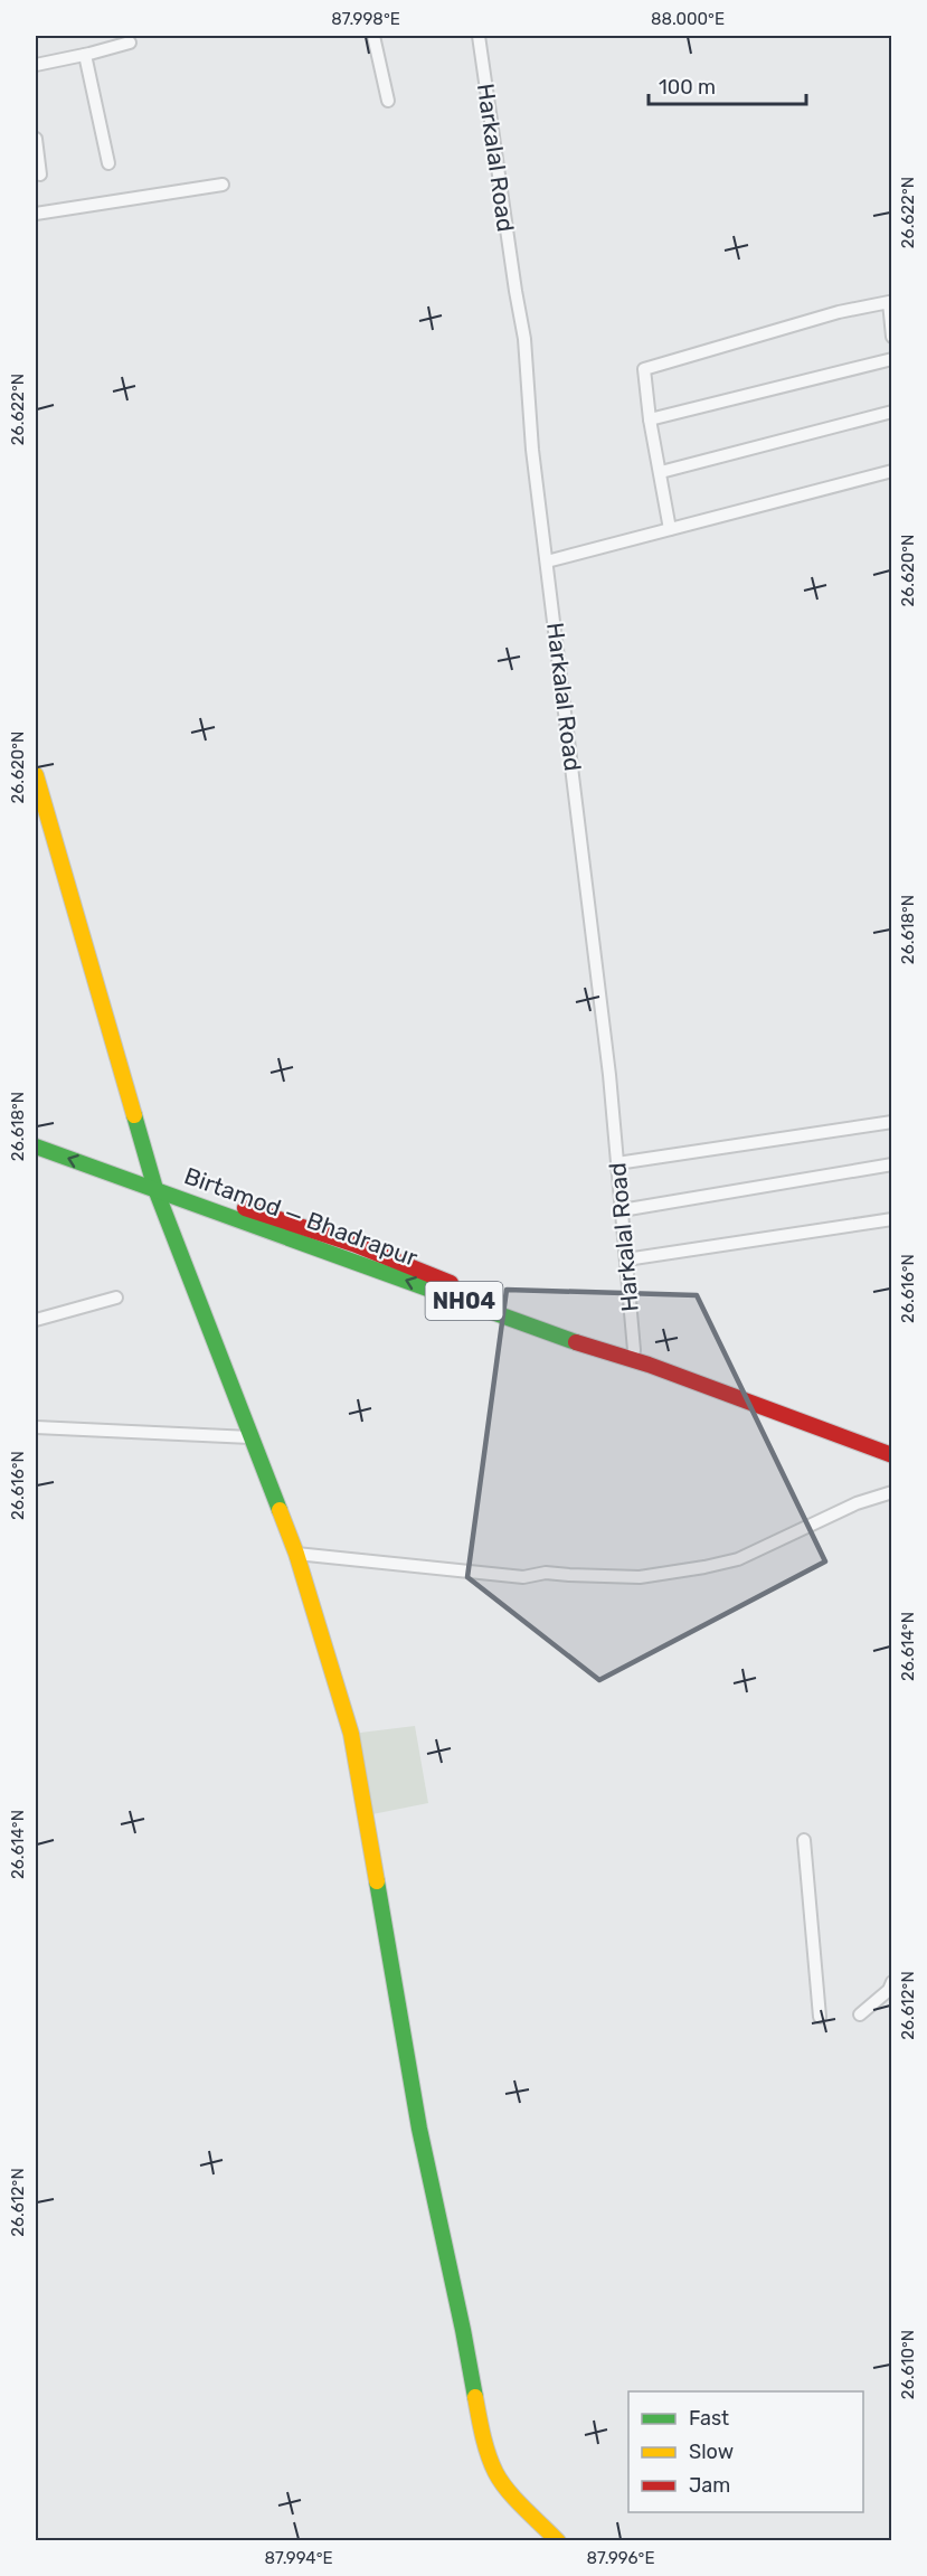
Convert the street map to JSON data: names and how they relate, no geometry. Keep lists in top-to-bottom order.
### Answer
{
  "streets": {
    "street": ["Harkalal Road", "Birtamod — Bhadrapur", "NH04"]
  },
  "crossings": [
    ["Harkalal Road", "Birtamod — Bhadrapur"]
  ],
  "legend": ["Fast", "Slow", "Jam"],
  "scale_bar": "100 m",
  "coordinates": [
    "87.998°E",
    "88.000°E",
    "26.622°N",
    "26.620°N",
    "26.618°N",
    "26.616°N",
    "26.614°N",
    "26.612°N",
    "26.610°N",
    "87.994°E",
    "87.996°E"
  ]
}
